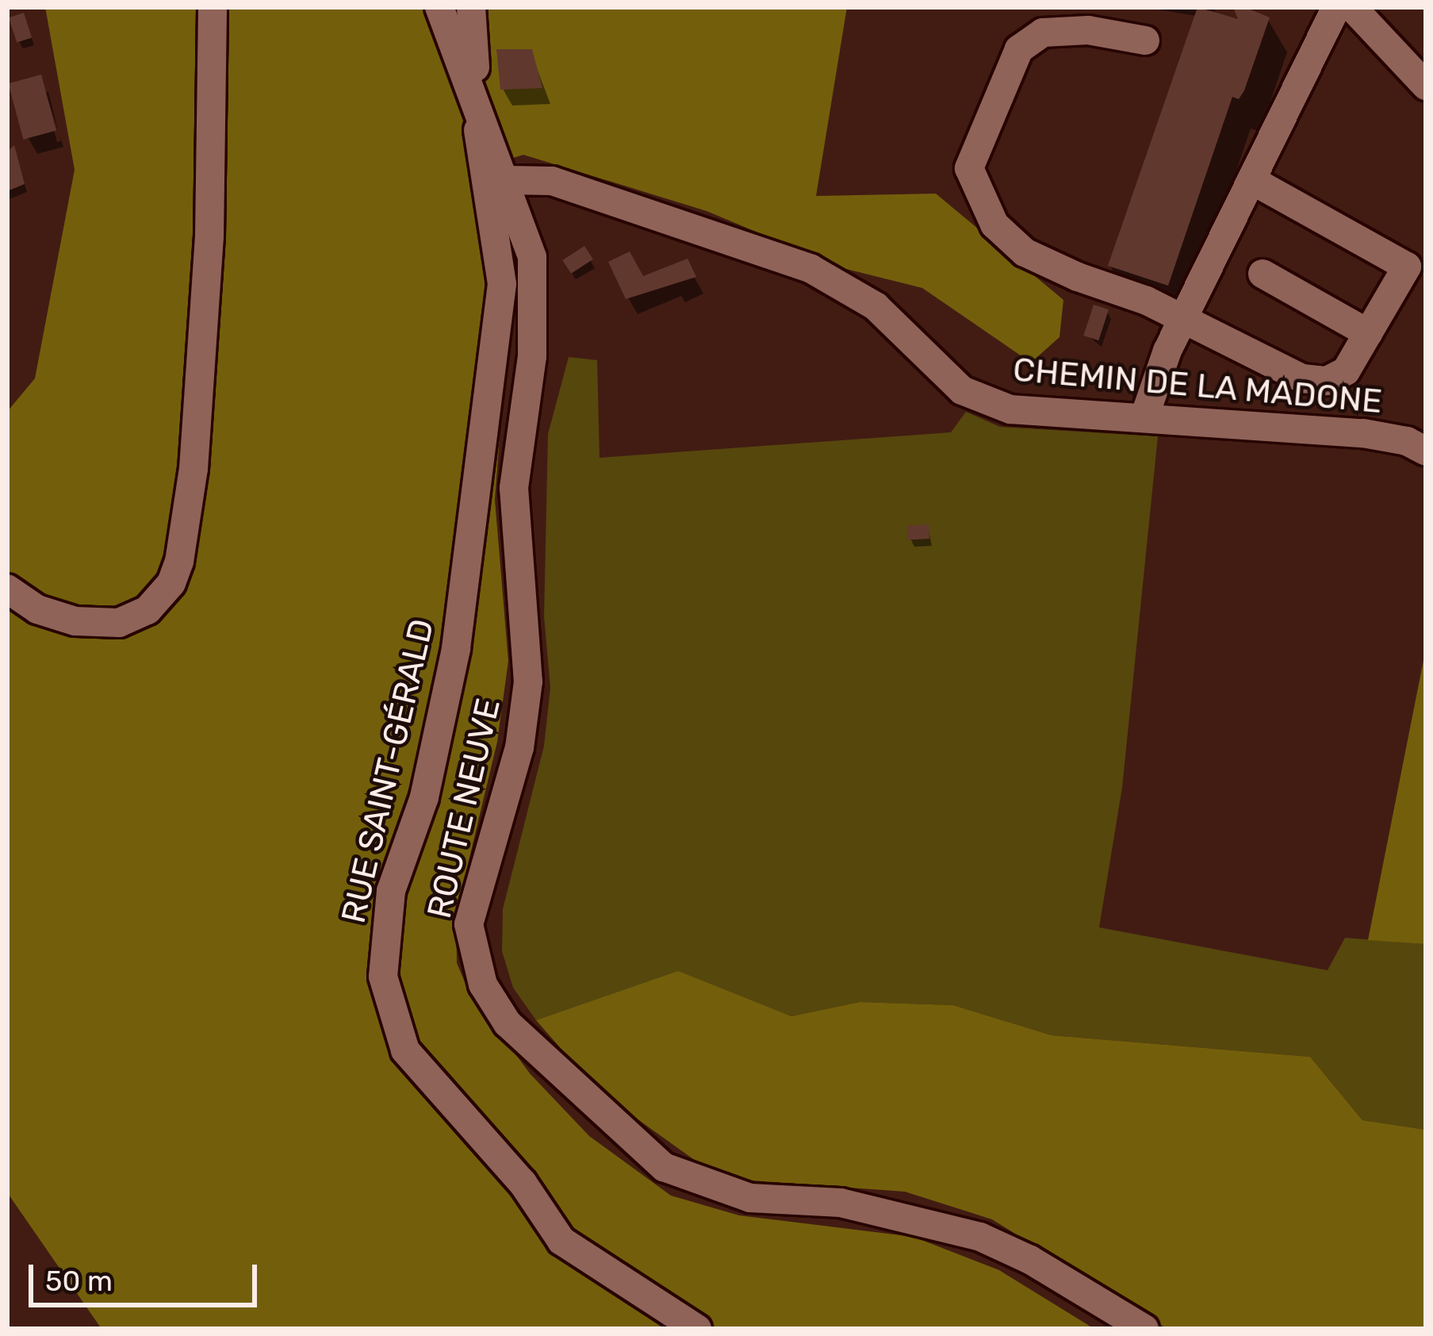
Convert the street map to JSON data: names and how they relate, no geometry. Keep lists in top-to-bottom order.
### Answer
{
  "streets": {
    "street": ["CHEMIN DE LA MADONE", "RUE SAINT-GÉRALD", "ROUTE NEUVE"]
  },
  "crossings": [
    ["CHEMIN DE LA MADONE", "ROUTE NEUVE"],
    ["RUE SAINT-GÉRALD", "ROUTE NEUVE"]
  ],
  "scale_bar": "50 m"
}
